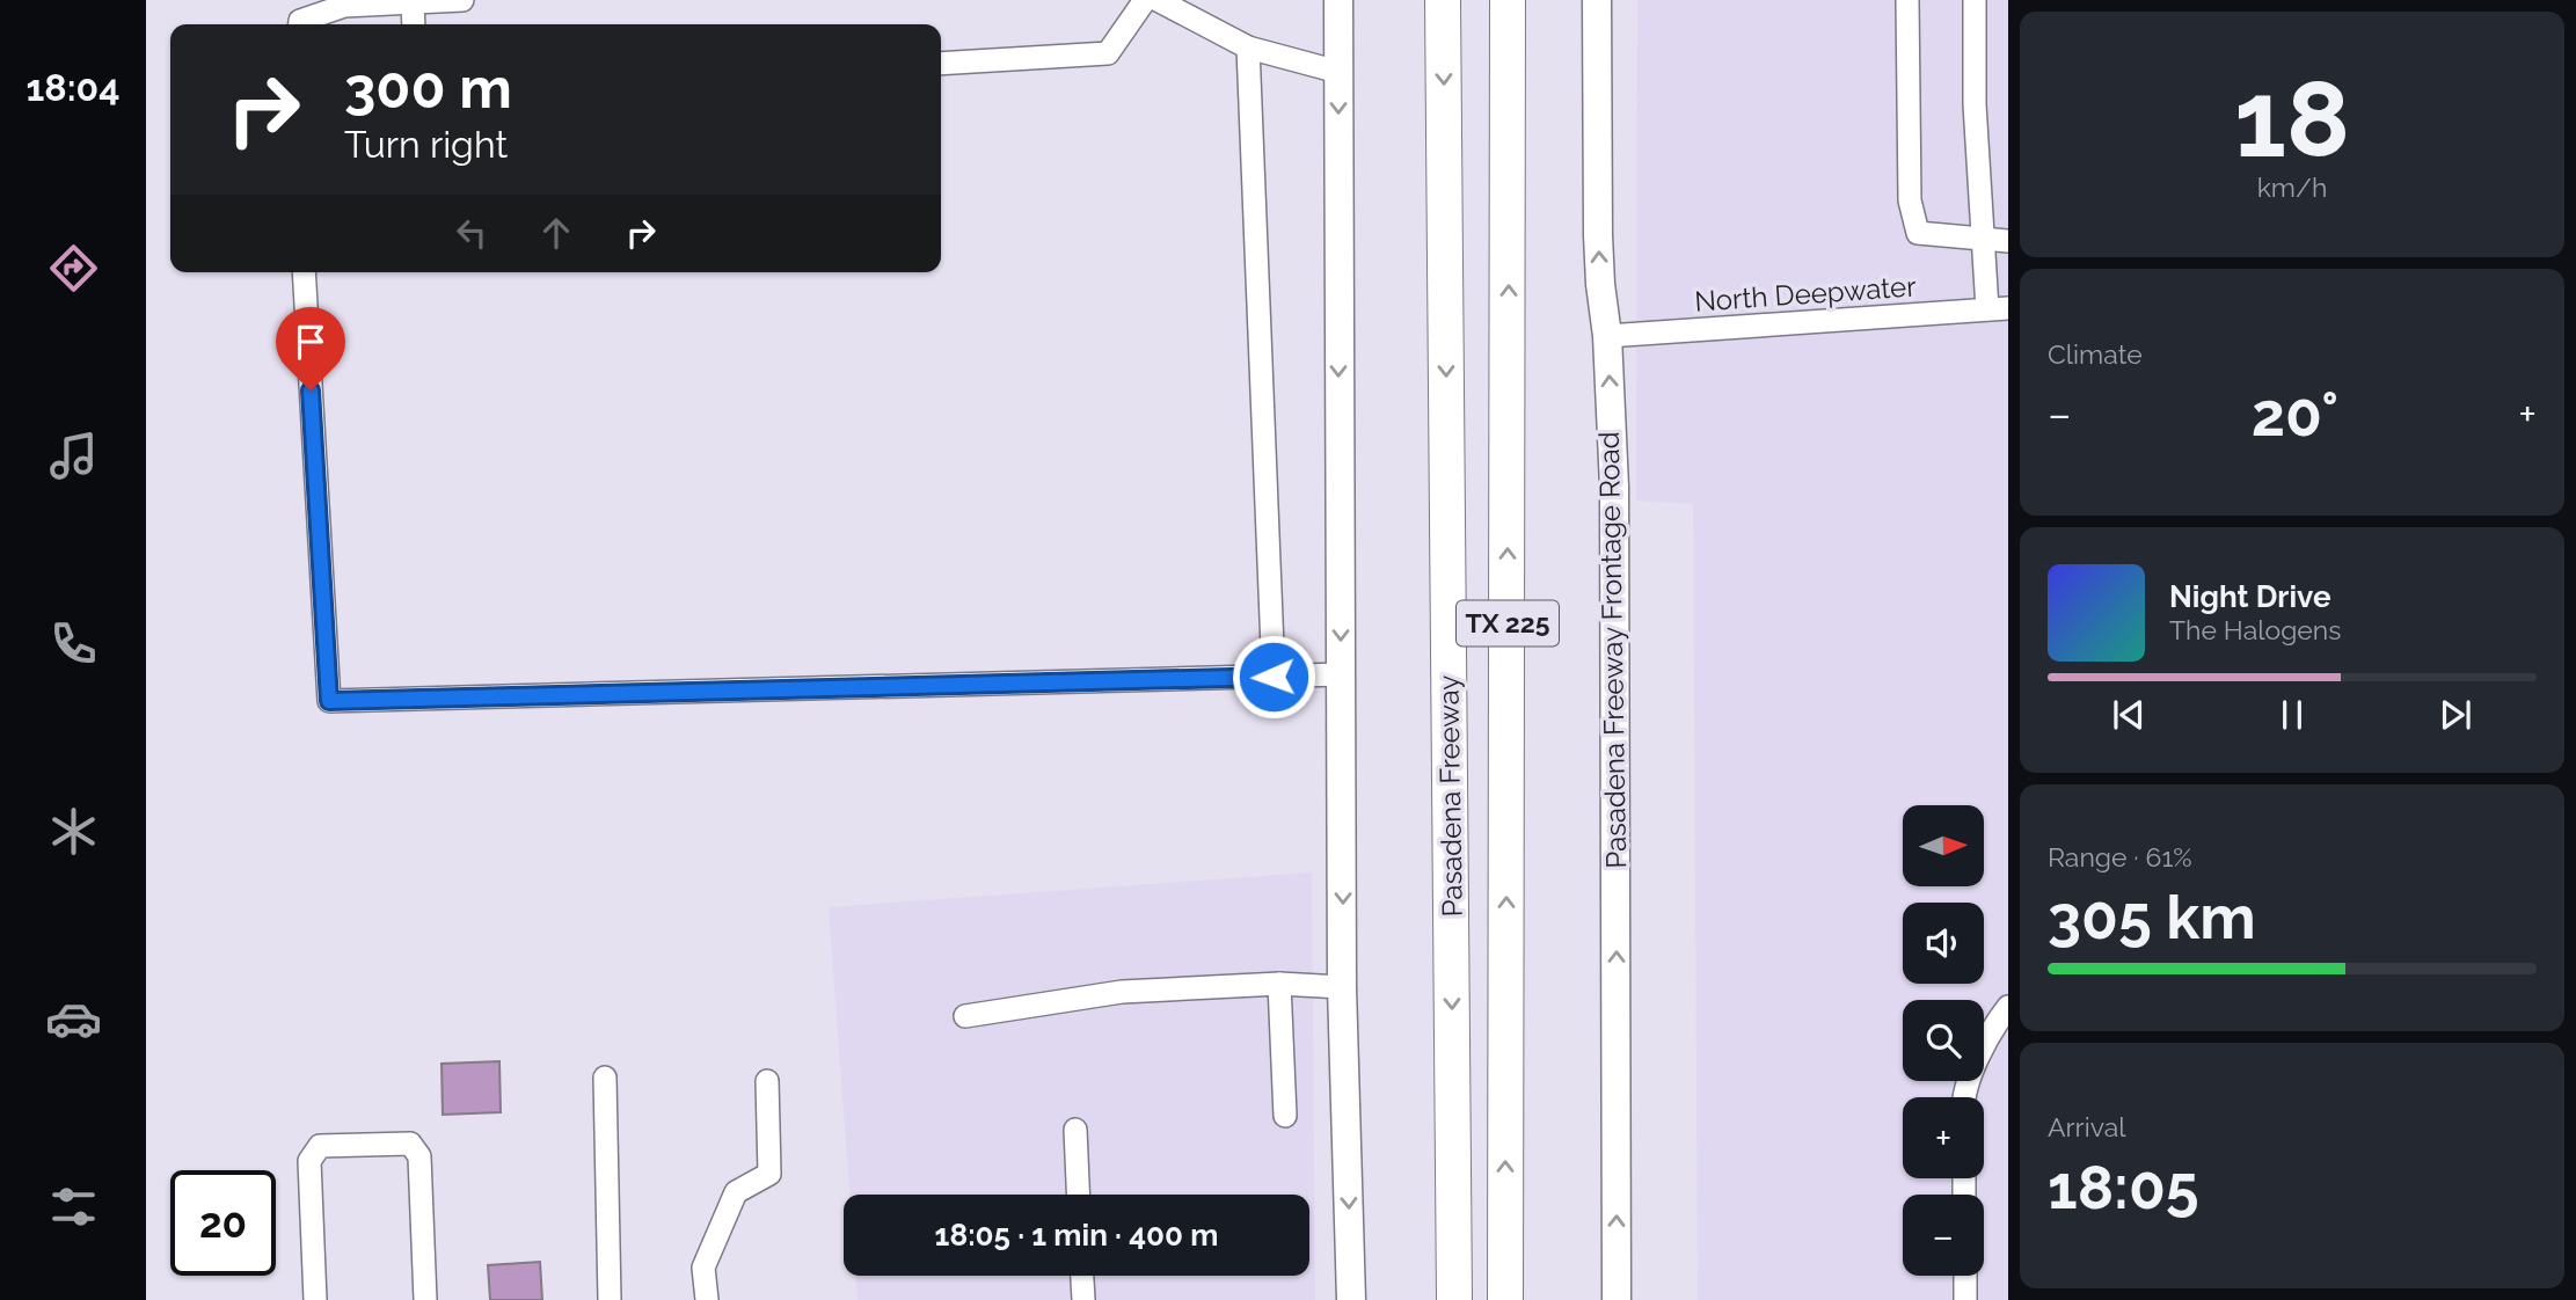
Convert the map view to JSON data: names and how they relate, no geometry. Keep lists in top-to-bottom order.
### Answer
{
  "streets": {
    "highway": ["TX 225", "Pasadena Freeway"],
    "main road": ["Pasadena Freeway Frontage Road"],
    "lane": ["North Deepwater"]
  },
  "crossings": [
    ["North Deepwater", "Pasadena Freeway Frontage Road"]
  ],
  "one_way": ["Pasadena Freeway Frontage Road"],
  "north": "right",
  "page": {
    "tabs": "18:04",
    "tile": [
      ["18", "km/h"],
      "Climate",
      ["Range · 61%", "305 km"],
      ["Arrival", "18:05"]
    ],
    "turn": ["300 m", "Turn right"],
    "heat": ["−", "20°", "+"],
    "song": ["Night Drive", "The Halogens"],
    "map_buttons": ["+", "−"],
    "limit": "20",
    "trip": "18:05 · 1 min · 400 m"
  }
}
